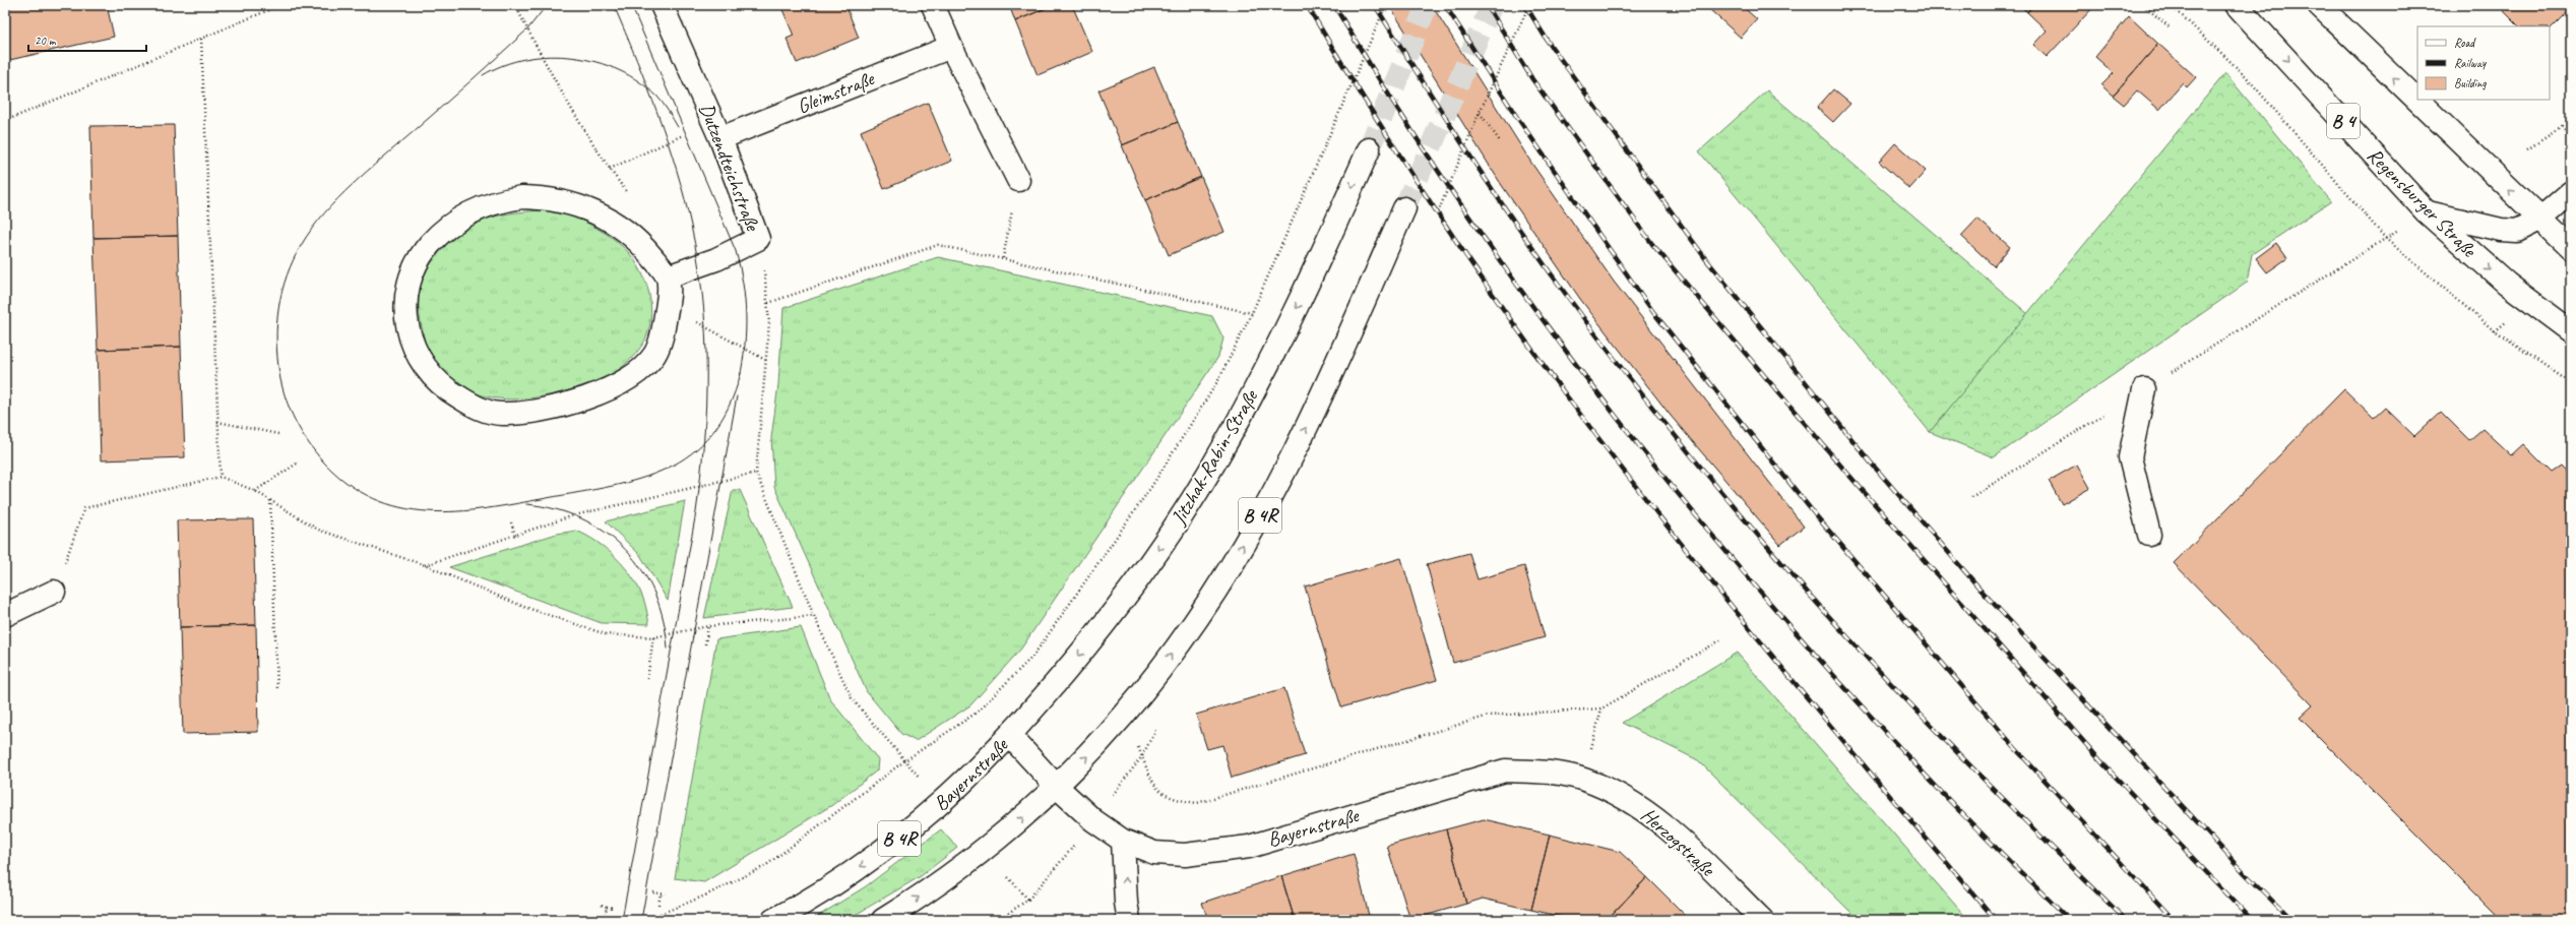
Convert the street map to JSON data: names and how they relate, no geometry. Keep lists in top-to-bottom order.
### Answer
{
  "streets": {
    "main road": [
      "Gleimstraße",
      "B 4",
      "Dutzendteichstraße",
      "Regensburger Straße",
      "Jitzhak-Rabin-Straße",
      "B 4R",
      "Bayernstraße",
      "Herzogstraße"
    ]
  },
  "crossings": [
    ["Gleimstraße", "Dutzendteichstraße"],
    ["Jitzhak-Rabin-Straße", "Bayernstraße"],
    ["B 4R", "Bayernstraße"],
    ["Bayernstraße", "Herzogstraße"]
  ],
  "legend": ["Road", "Railway", "Building"],
  "scale_bar": "20 m"
}
